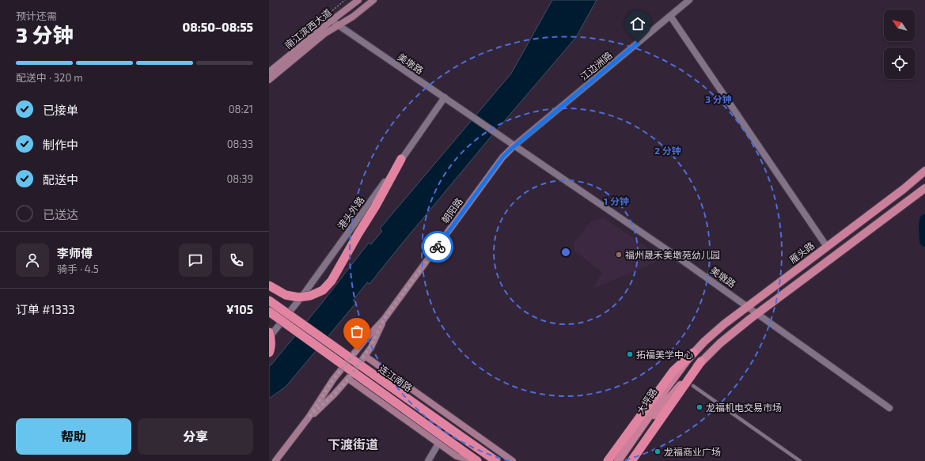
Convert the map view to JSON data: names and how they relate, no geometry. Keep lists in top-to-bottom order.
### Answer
{
  "streets": {
    "highway": ["连江南路"],
    "main road": [
      "南江滨西大道",
      "朝阳路",
      "雁头路",
      "大坪路"
    ],
    "street": ["美墩路", "江边洲路", "港头外路"]
  },
  "crossings": [
    ["南江滨西大道", "美墩路"],
    ["美墩路", "江边洲路"],
    ["美墩路", "朝阳路"],
    ["美墩路", "港头外路"],
    ["美墩路", "雁头路"],
    ["江边洲路", "朝阳路"],
    ["雁头路", "大坪路"]
  ],
  "districts": ["下渡街道"],
  "places": [
    "福州晟禾美墩苑幼儿园",
    "拓福美学中心",
    "龙福机电交易市场",
    "龙福商业广场"
  ],
  "north": "top left",
  "page": {
    "heading": ["3 分钟", "预计还需", "08:50–08:55"],
    "panel": [
      "李师傅",
      "骑手 · 4.5",
      "订单 #1333",
      "¥105"
    ],
    "bar": "配送中 · 320 m",
    "list": [
      ["已接单", "08:21"],
      ["制作中", "08:33"],
      ["配送中", "08:39"],
      "已送达"
    ],
    "buttons": ["帮助", "分享"]
  },
  "rings": ["3 分钟", "2 分钟", "1 分钟"]
}
